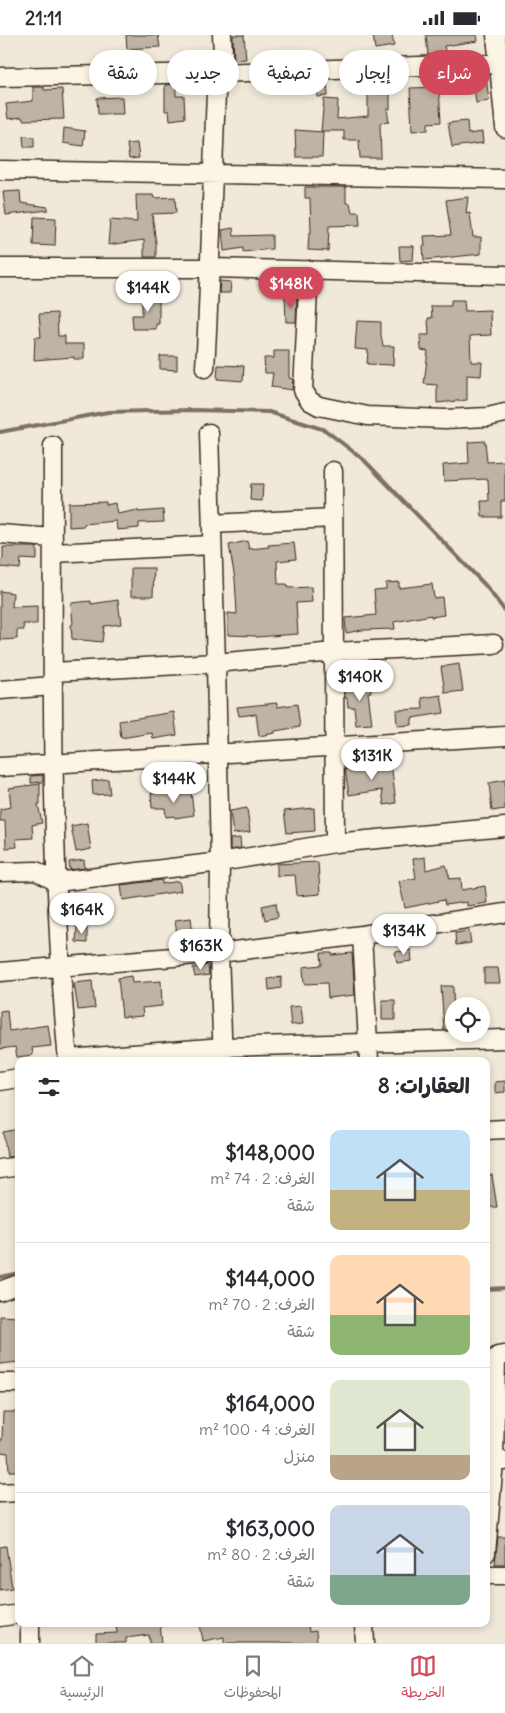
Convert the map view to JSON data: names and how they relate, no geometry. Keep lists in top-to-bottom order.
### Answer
{
  "page": {
    "status": "21:11",
    "chip": [
      "شراء",
      "إيجار",
      "تصفية",
      "جديد",
      "شقة"
    ],
    "price": [
      "$148K",
      "$144K",
      "$140K",
      "$131K",
      "$144K",
      "$164K",
      "$134K",
      "$163K"
    ],
    "heading": "العقارات: 8",
    "list": [
      {
        "name": "$148,000",
        "note": "الغرف: 2 · 74 m² · شقة"
      },
      {
        "name": "$144,000",
        "note": "الغرف: 2 · 70 m² · شقة"
      },
      {
        "name": "$164,000",
        "note": "الغرف: 4 · 100 m² · منزل"
      },
      {
        "name": "$163,000",
        "note": "الغرف: 2 · 80 m² · شقة"
      }
    ],
    "tabs": ["الخريطة", "المحفوظات", "الرئيسية"]
  }
}
